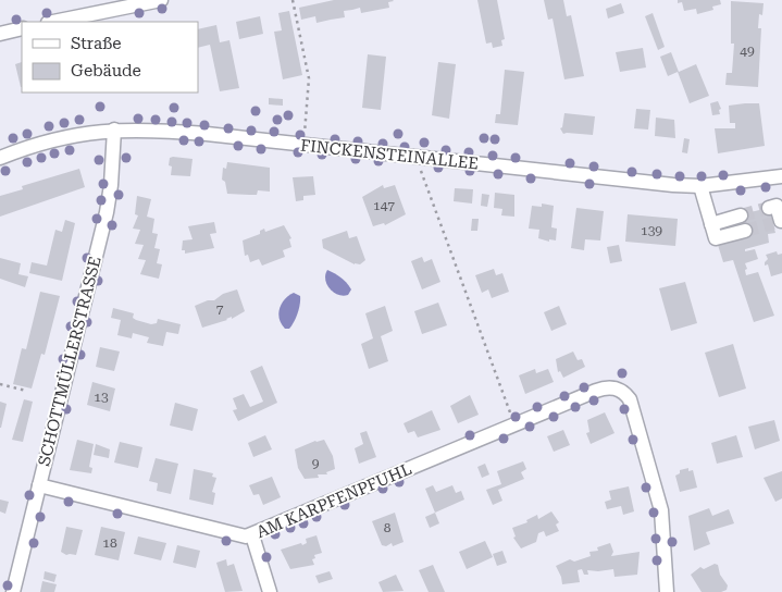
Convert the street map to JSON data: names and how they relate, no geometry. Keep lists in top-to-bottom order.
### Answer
{
  "streets": {
    "street": ["FINCKENSTEINALLEE", "SCHOTTMÜLLERSTRASSE", "AM KARPFENPFUHL"]
  },
  "crossings": [
    ["FINCKENSTEINALLEE", "SCHOTTMÜLLERSTRASSE"],
    ["SCHOTTMÜLLERSTRASSE", "AM KARPFENPFUHL"]
  ],
  "house_numbers": [
    "49",
    "147",
    "139",
    "7",
    "13",
    "9",
    "8",
    "18"
  ],
  "legend": ["Straße", "Gebäude"]
}
